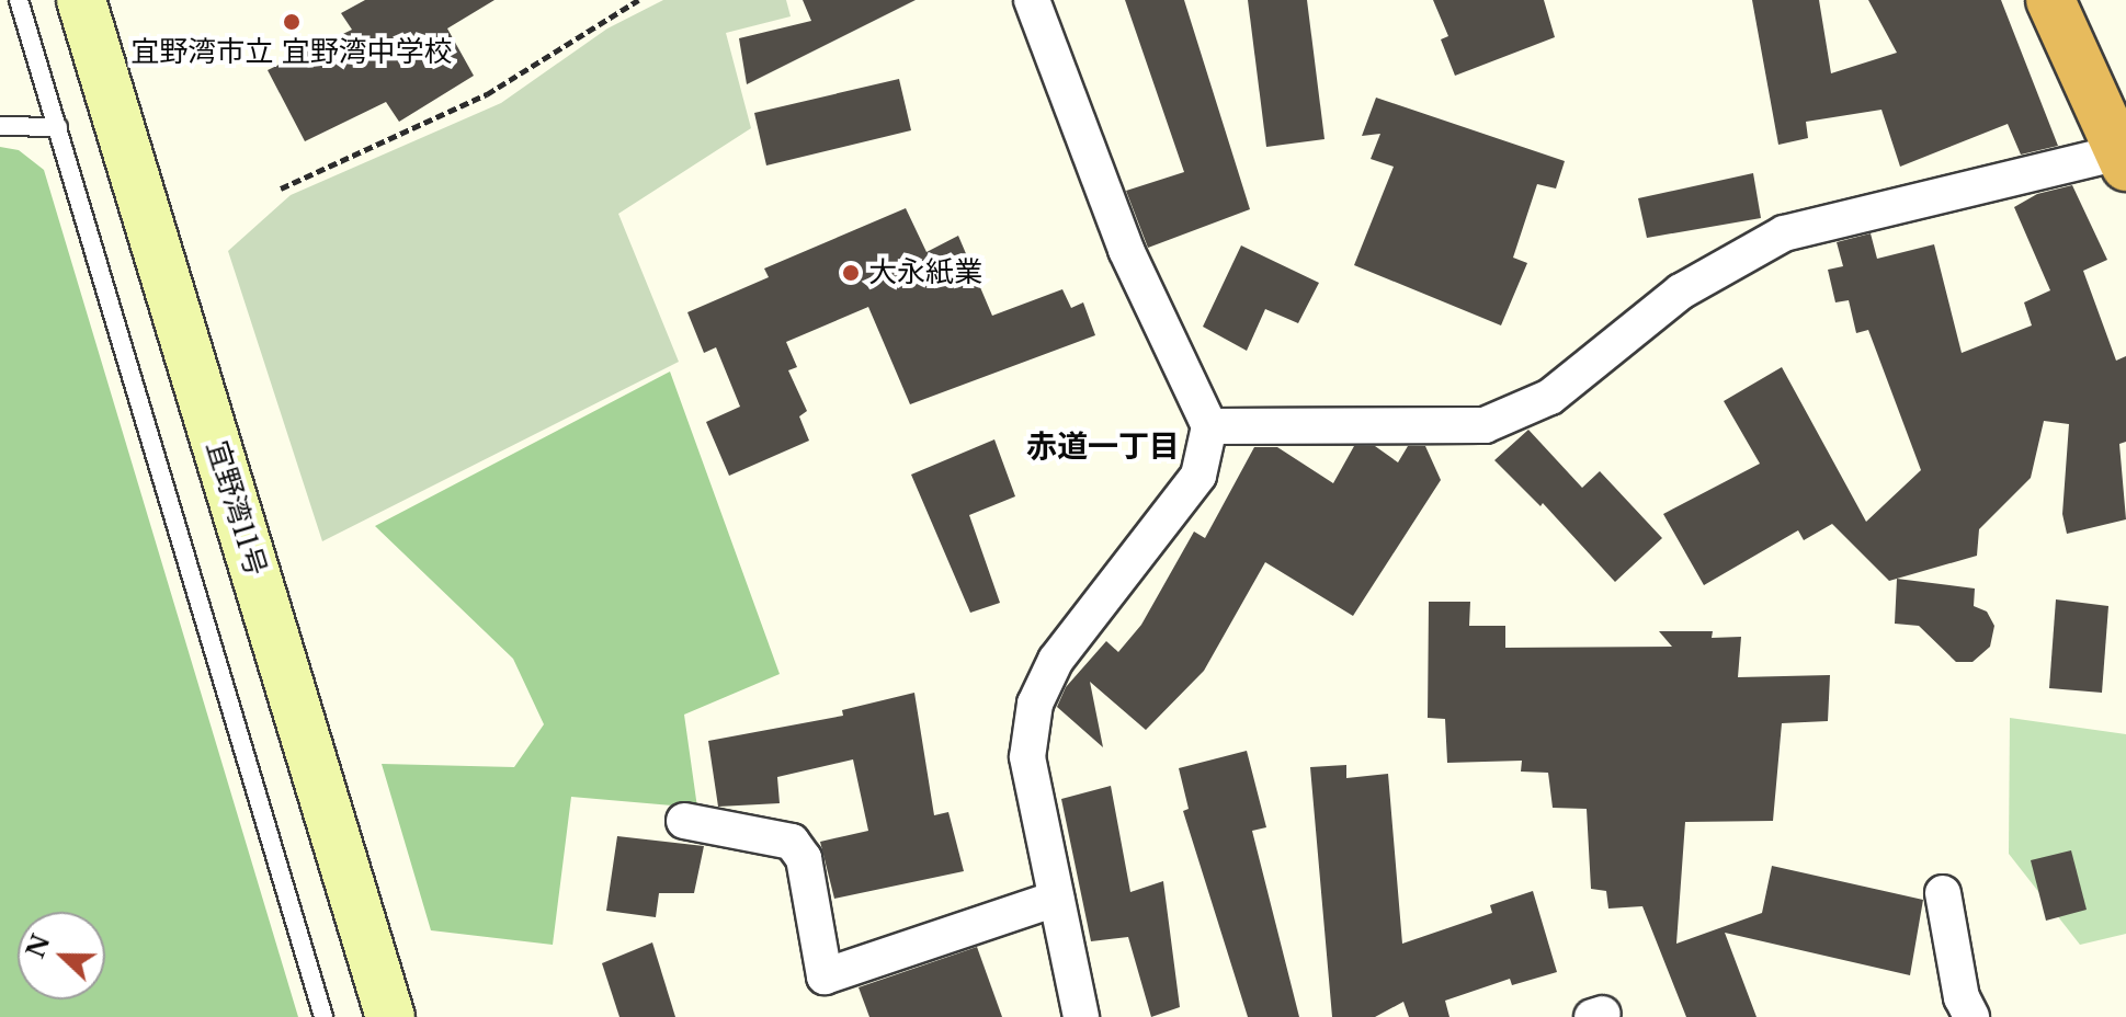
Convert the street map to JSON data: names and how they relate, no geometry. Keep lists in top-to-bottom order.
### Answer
{
  "streets": {
    "street": ["宜野湾11号"]
  },
  "districts": ["赤道一丁目"],
  "places": ["宜野湾市立 宜野湾中学校", "大永紙業"],
  "north": "left"
}
